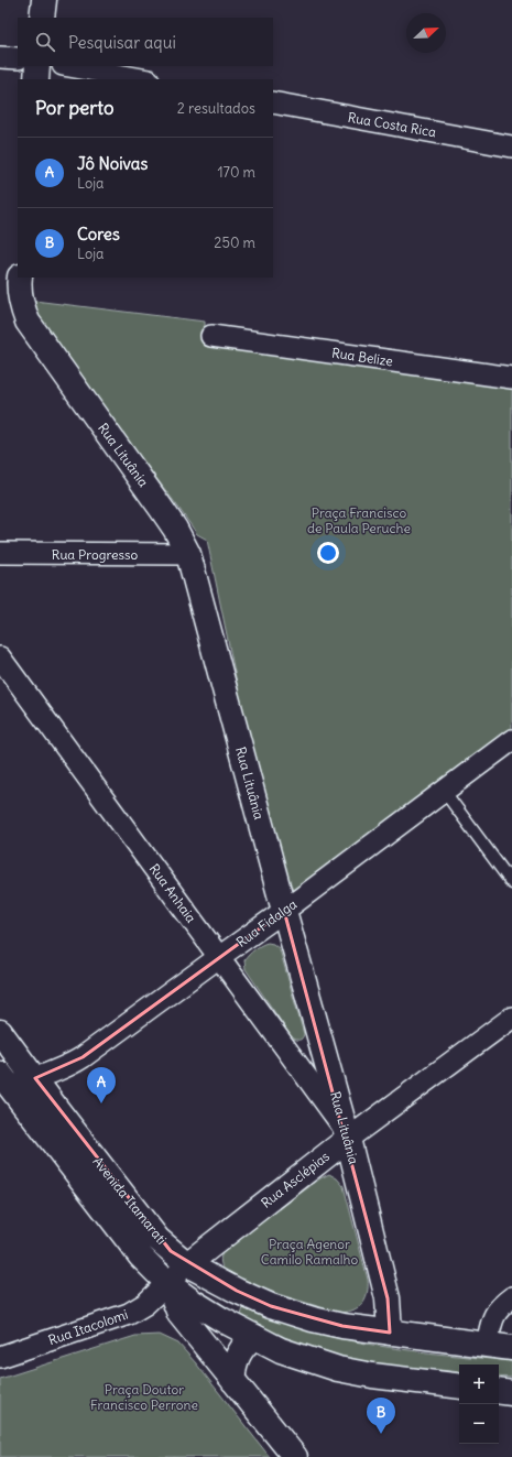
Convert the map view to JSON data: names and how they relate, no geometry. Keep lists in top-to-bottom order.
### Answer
{
  "streets": {
    "main road": ["Rua Lituânia", "Rua Asclépias", "Avenida Itamarati"],
    "street": [
      "Rua Costa Rica",
      "Rua Belize",
      "Rua Progresso",
      "Rua Anhaia",
      "Rua Fidalga",
      "Rua Itacolomi"
    ]
  },
  "crossings": [
    ["Rua Lituânia", "Rua Progresso"],
    ["Rua Lituânia", "Rua Anhaia"],
    ["Rua Lituânia", "Rua Fidalga"],
    ["Rua Lituânia", "Rua Asclépias"],
    ["Rua Lituânia", "Avenida Itamarati"],
    ["Rua Anhaia", "Rua Fidalga"],
    ["Rua Anhaia", "Rua Asclépias"],
    ["Rua Fidalga", "Avenida Itamarati"],
    ["Rua Asclépias", "Avenida Itamarati"],
    ["Rua Asclépias", "Rua Itacolomi"],
    ["Avenida Itamarati", "Rua Itacolomi"]
  ],
  "parks": ["Praça Francisco de Paula Peruche", "Praça Agenor Camilo Ramalho", "Praça Doutor Francisco Perrone"],
  "north": "top right",
  "page": {
    "search": "Pesquisar aqui",
    "heading": ["Por perto", "2 resultados"],
    "list": [
      {
        "mark": "A",
        "name": "Jô Noivas",
        "note": "Loja",
        "value": "170 m"
      },
      {
        "mark": "B",
        "name": "Cores",
        "note": "Loja",
        "value": "250 m"
      }
    ],
    "pins": ["A", "B"],
    "map_buttons": ["+", "−"]
  }
}
